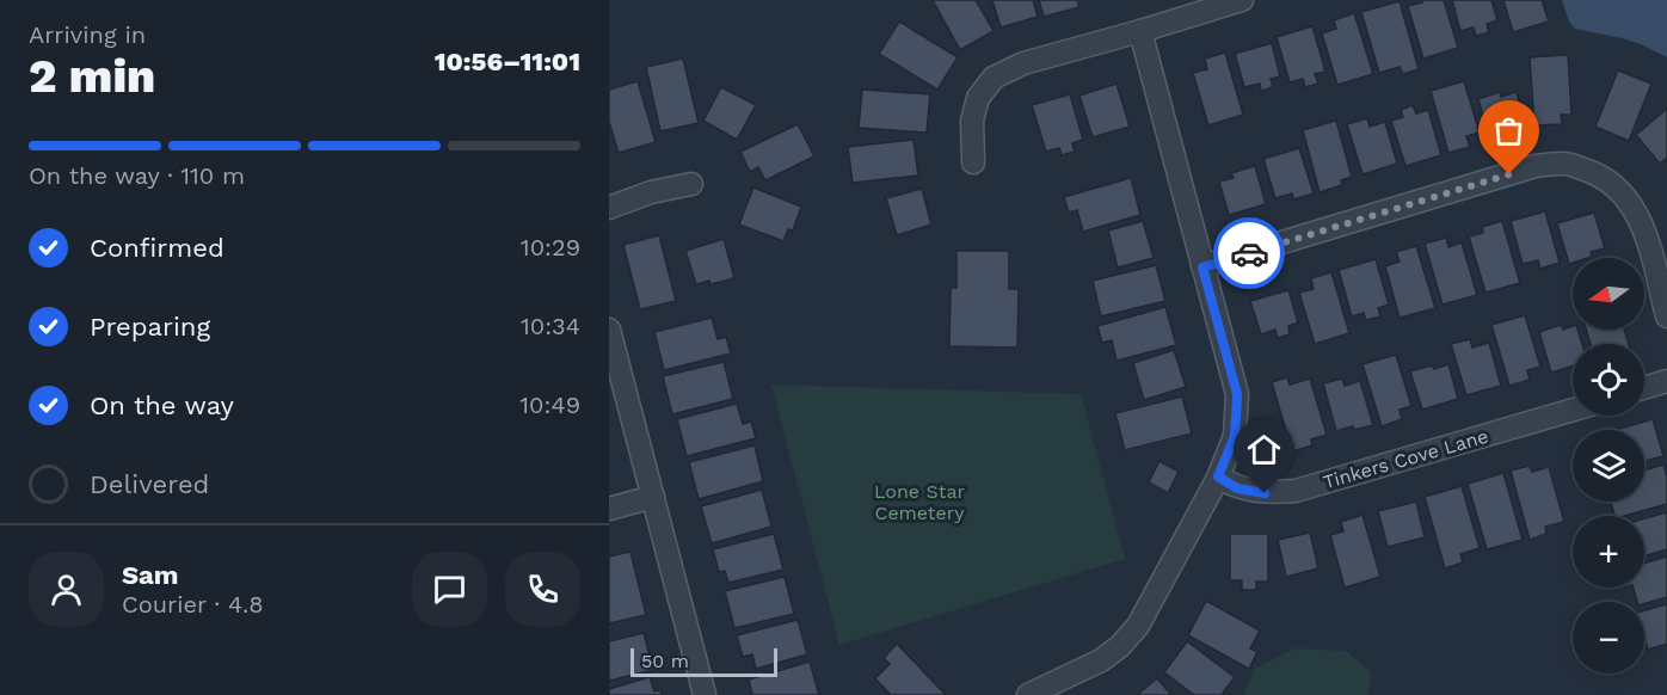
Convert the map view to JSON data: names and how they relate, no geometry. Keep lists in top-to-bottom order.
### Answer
{
  "streets": {
    "street": ["Tinkers Cove Lane"]
  },
  "parks": ["Lone Star Cemetery"],
  "scale_bar": "50 m",
  "north": "left",
  "page": {
    "heading": ["2 min", "Arriving in", "10:56–11:01"],
    "panel": ["Sam", "Courier · 4.8"],
    "bar": "On the way · 110 m",
    "list": [
      ["Confirmed", "10:29"],
      ["Preparing", "10:34"],
      ["On the way", "10:49"],
      "Delivered"
    ],
    "map_buttons": ["+", "−"],
    "scale": "50 m"
  }
}
